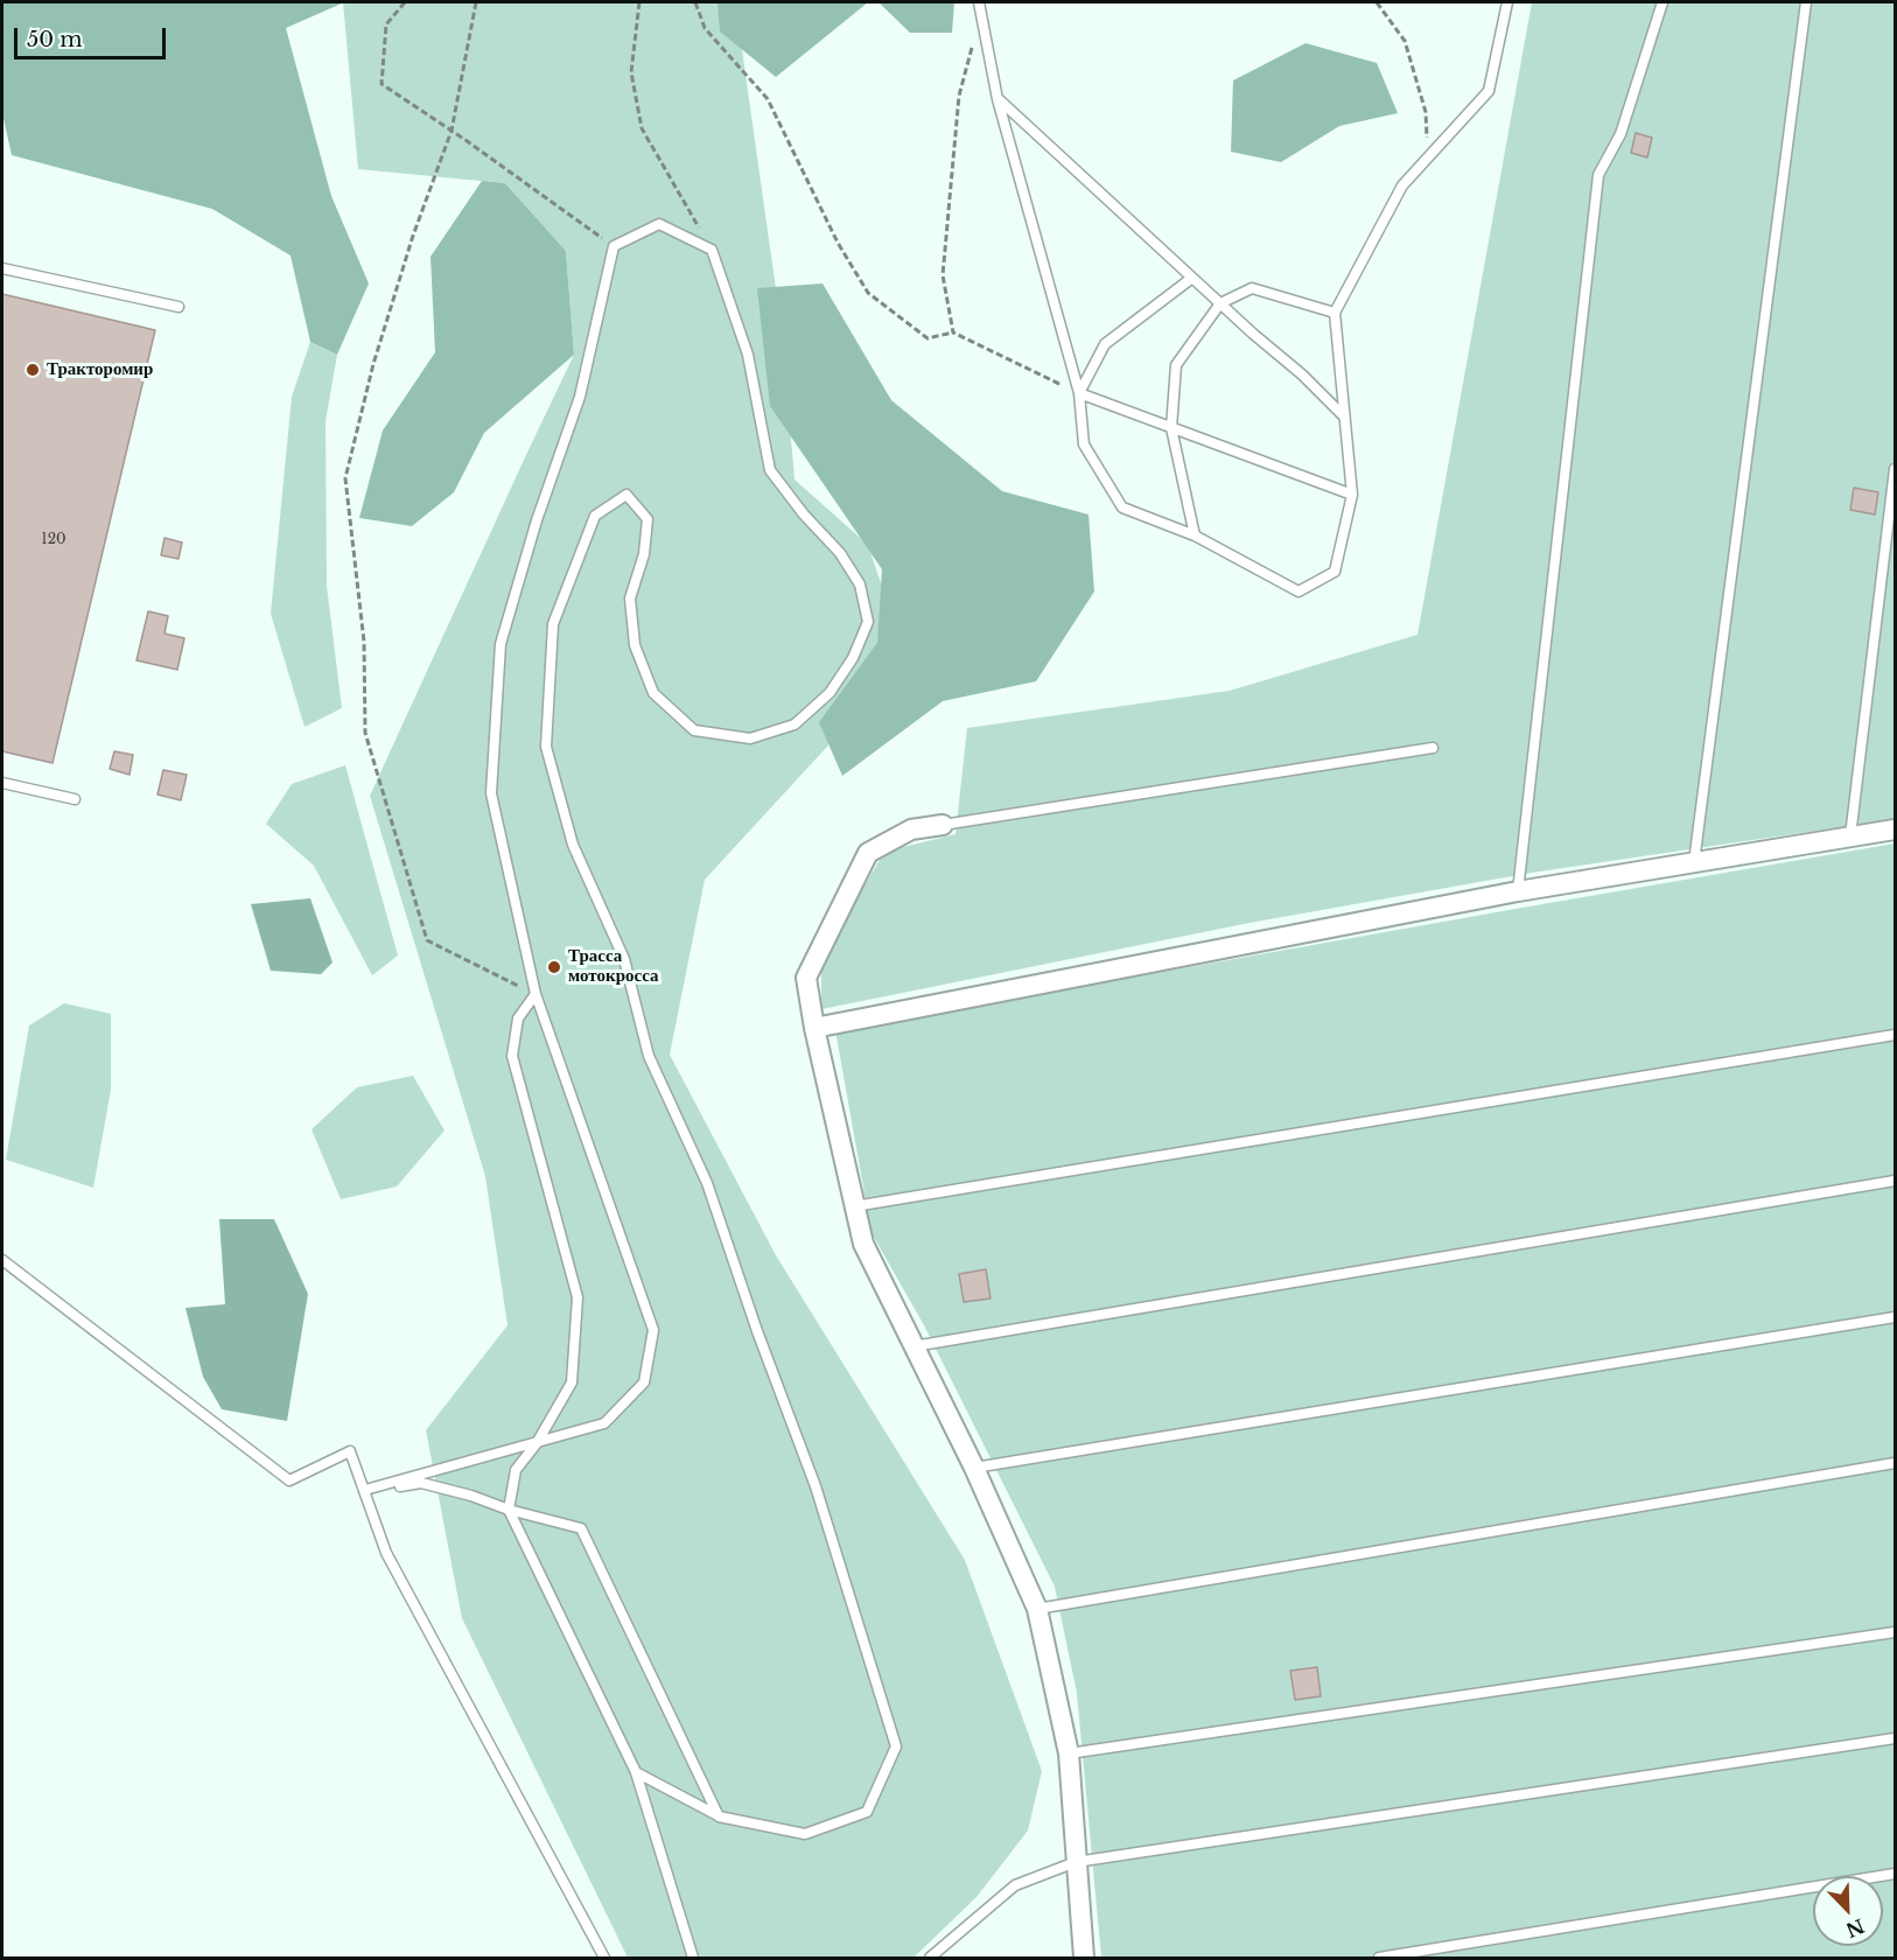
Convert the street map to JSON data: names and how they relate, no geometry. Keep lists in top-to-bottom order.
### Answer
{
  "places": ["Тракторомир", "Трасса мотокросса"],
  "house_numbers": ["120"],
  "scale_bar": "50 m",
  "north": "bottom right"
}
